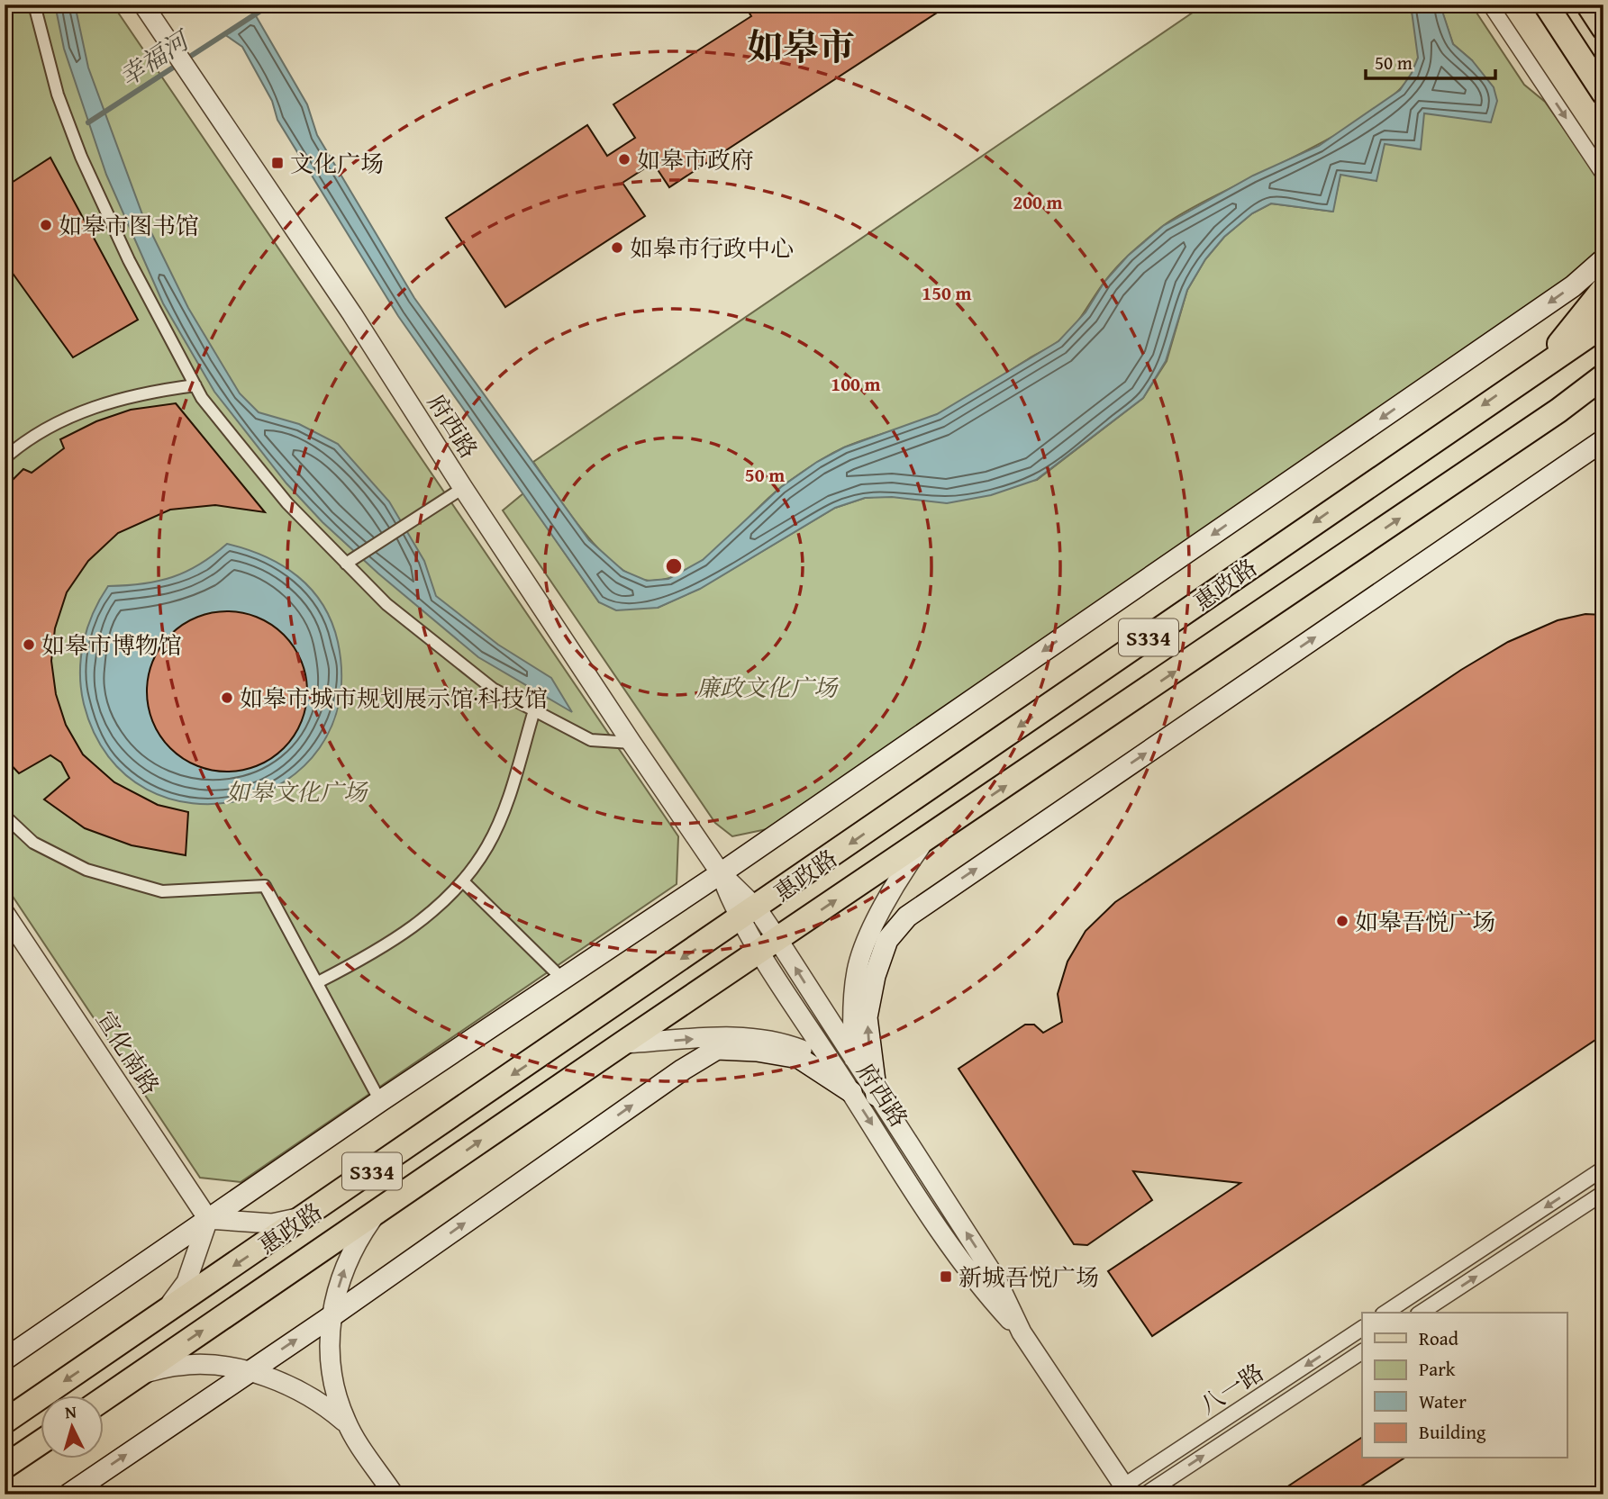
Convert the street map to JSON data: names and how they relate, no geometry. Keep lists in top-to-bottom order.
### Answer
{
  "streets": {
    "main road": ["惠政路", "S334"],
    "street": ["府西路", "宣化南路", "八一路"]
  },
  "crossings": [
    ["府西路", "惠政路"],
    ["府西路", "八一路"]
  ],
  "districts": ["如皋市"],
  "water": ["幸福河"],
  "parks": ["廉政文化广场", "如皋文化广场"],
  "places": {
    "other": [
      "如皋市政府",
      "如皋市图书馆",
      "如皋市行政中心",
      "如皋市博物馆",
      "如皋市城市规划展示馆·科技馆",
      "如皋吾悦广场"
    ],
    "transit": ["文化广场", "新城吾悦广场"]
  },
  "legend": [
    "Road",
    "Park",
    "Water",
    "Building"
  ],
  "scale_bar": "50 m",
  "north": "top",
  "rings": [
    "200 m",
    "150 m",
    "100 m",
    "50 m"
  ]
}
